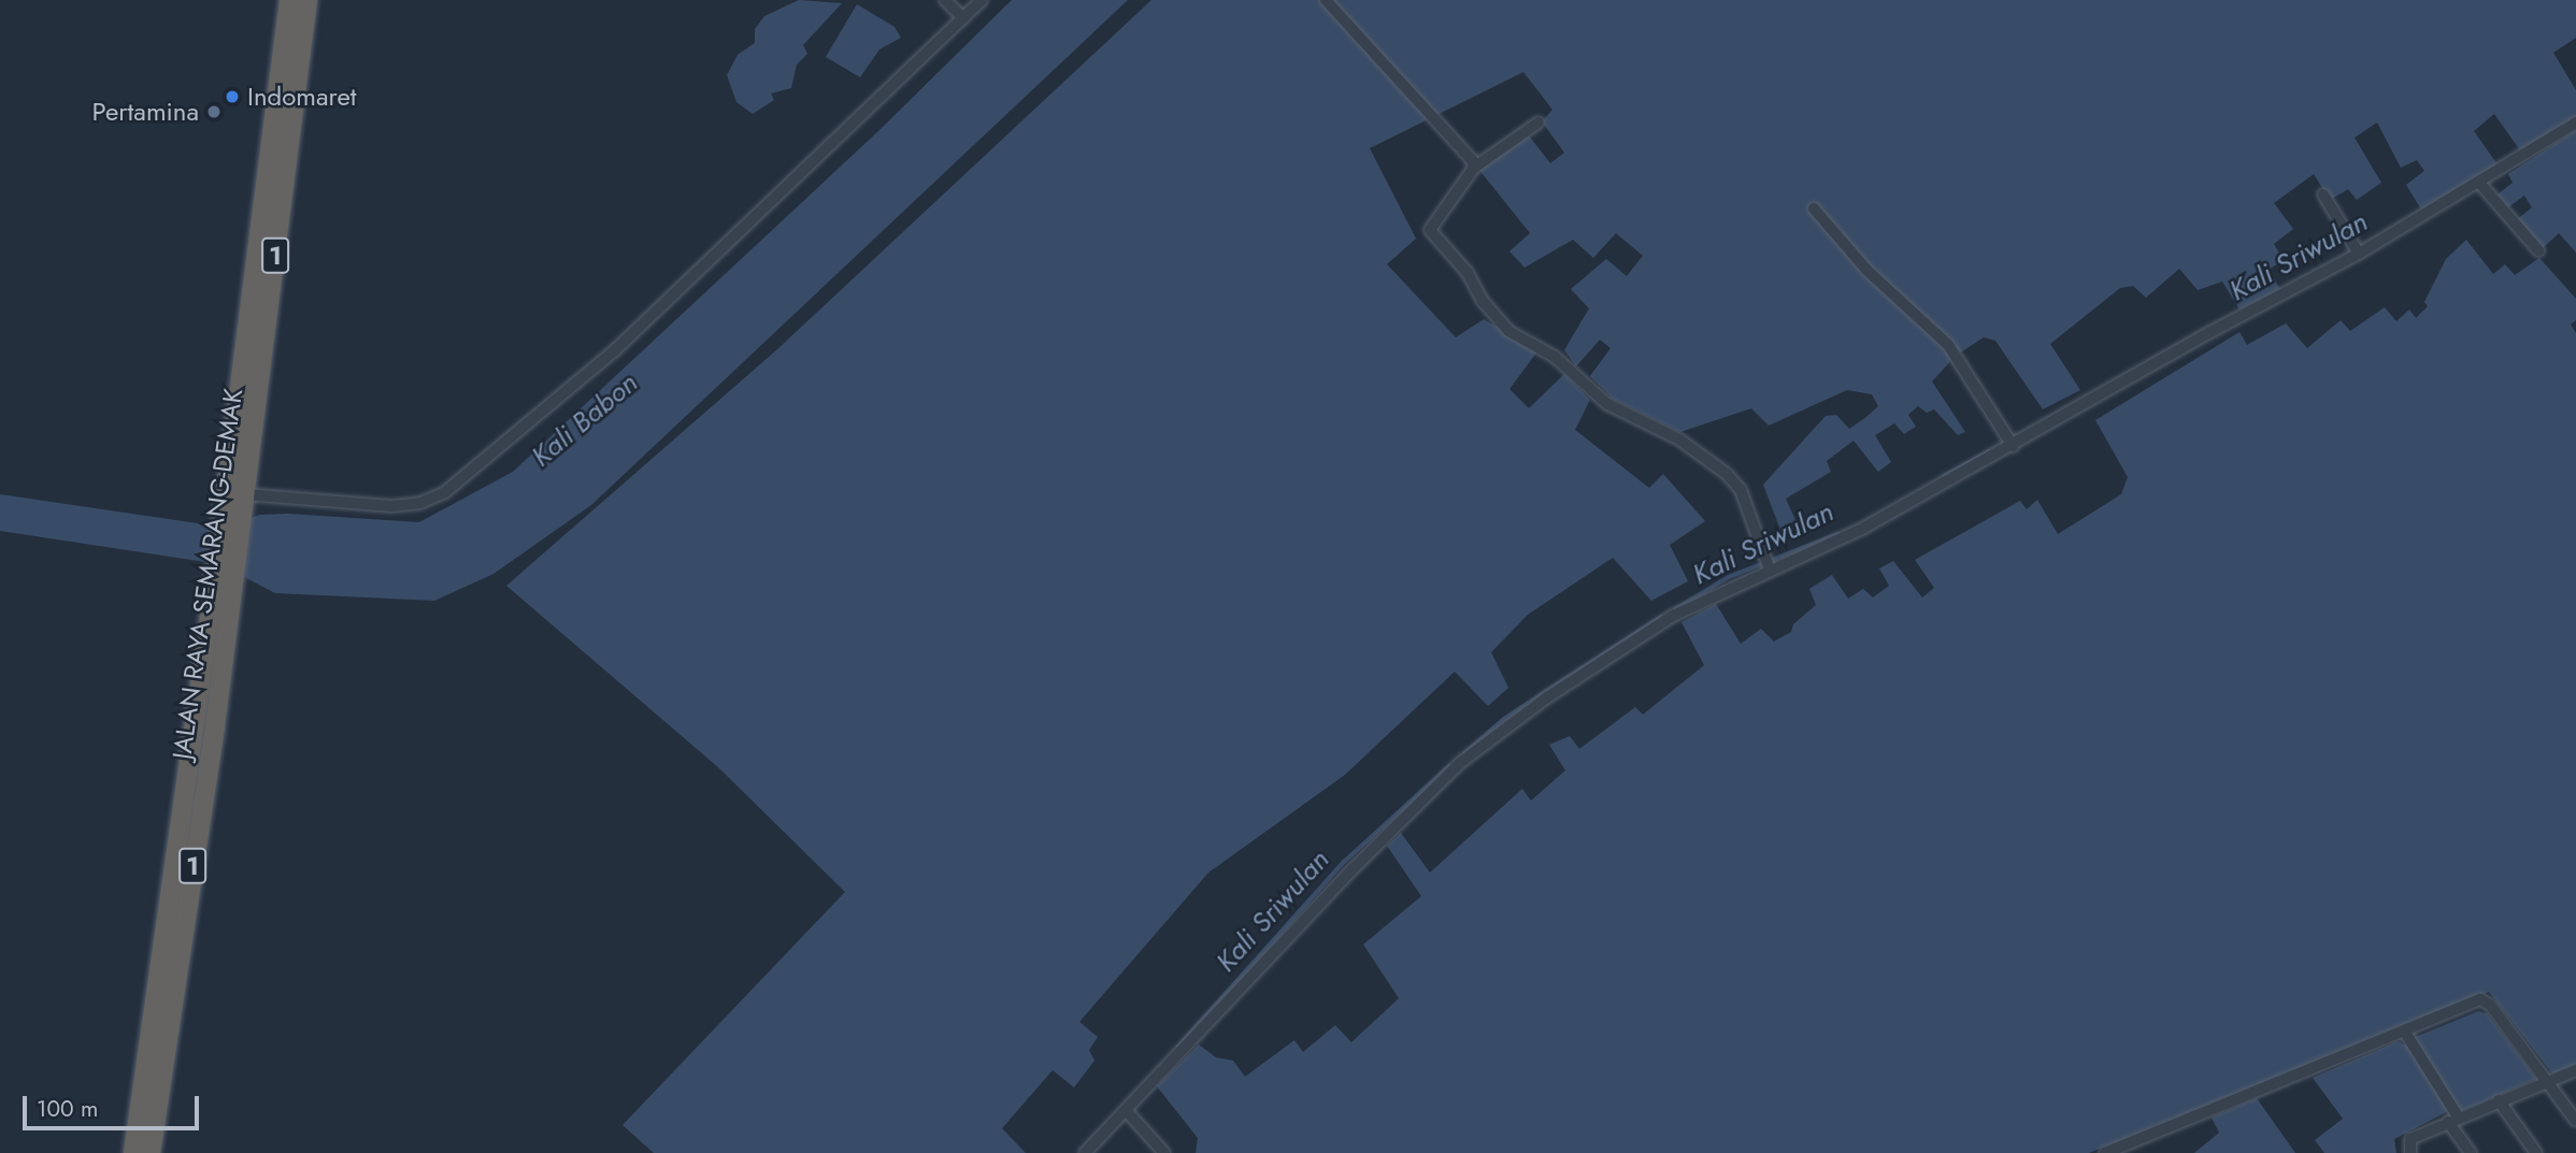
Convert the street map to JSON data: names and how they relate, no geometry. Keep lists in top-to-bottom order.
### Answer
{
  "streets": {
    "highway": ["1", "JALAN RAYA SEMARANG-DEMAK"]
  },
  "water": ["Kali Sriwulan", "Kali Babon"],
  "places": ["Indomaret", "Pertamina"],
  "scale_bar": "100 m"
}
